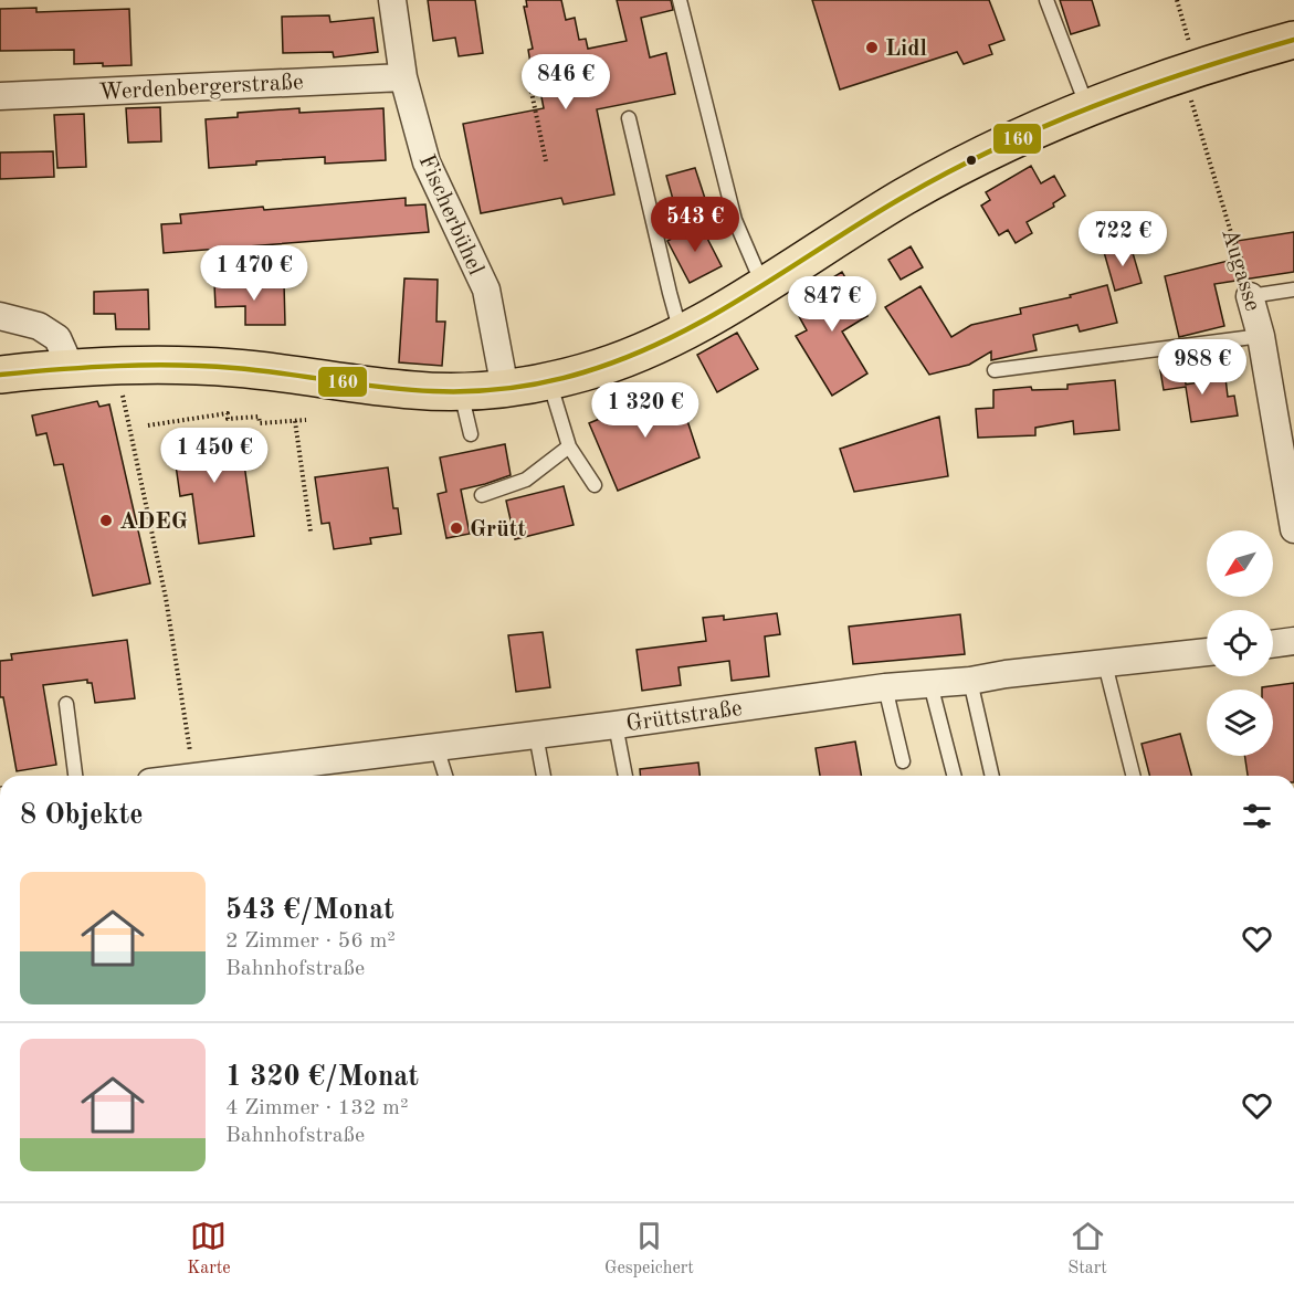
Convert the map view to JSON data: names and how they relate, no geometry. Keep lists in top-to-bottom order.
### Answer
{
  "streets": {
    "street": [
      "Werdenbergerstraße",
      "Fischerbühel",
      "Augasse",
      "Grüttstraße"
    ]
  },
  "crossings": [
    ["Werdenbergerstraße", "Fischerbühel"]
  ],
  "places": ["Lidl", "ADEG", "Grütt"],
  "lines": ["transit line 160"],
  "north": "bottom left",
  "page": {
    "price": [
      "846 €",
      "543 €",
      "722 €",
      "1 470 €",
      "847 €",
      "988 €",
      "1 320 €",
      "1 450 €"
    ],
    "heading": "8 Objekte",
    "list": [
      {
        "name": "543 €/Monat",
        "note": "2 Zimmer · 56 m² · Bahnhofstraße"
      },
      {
        "name": "1 320 €/Monat",
        "note": "4 Zimmer · 132 m² · Bahnhofstraße"
      }
    ],
    "tabs": ["Karte", "Gespeichert", "Start"]
  }
}
